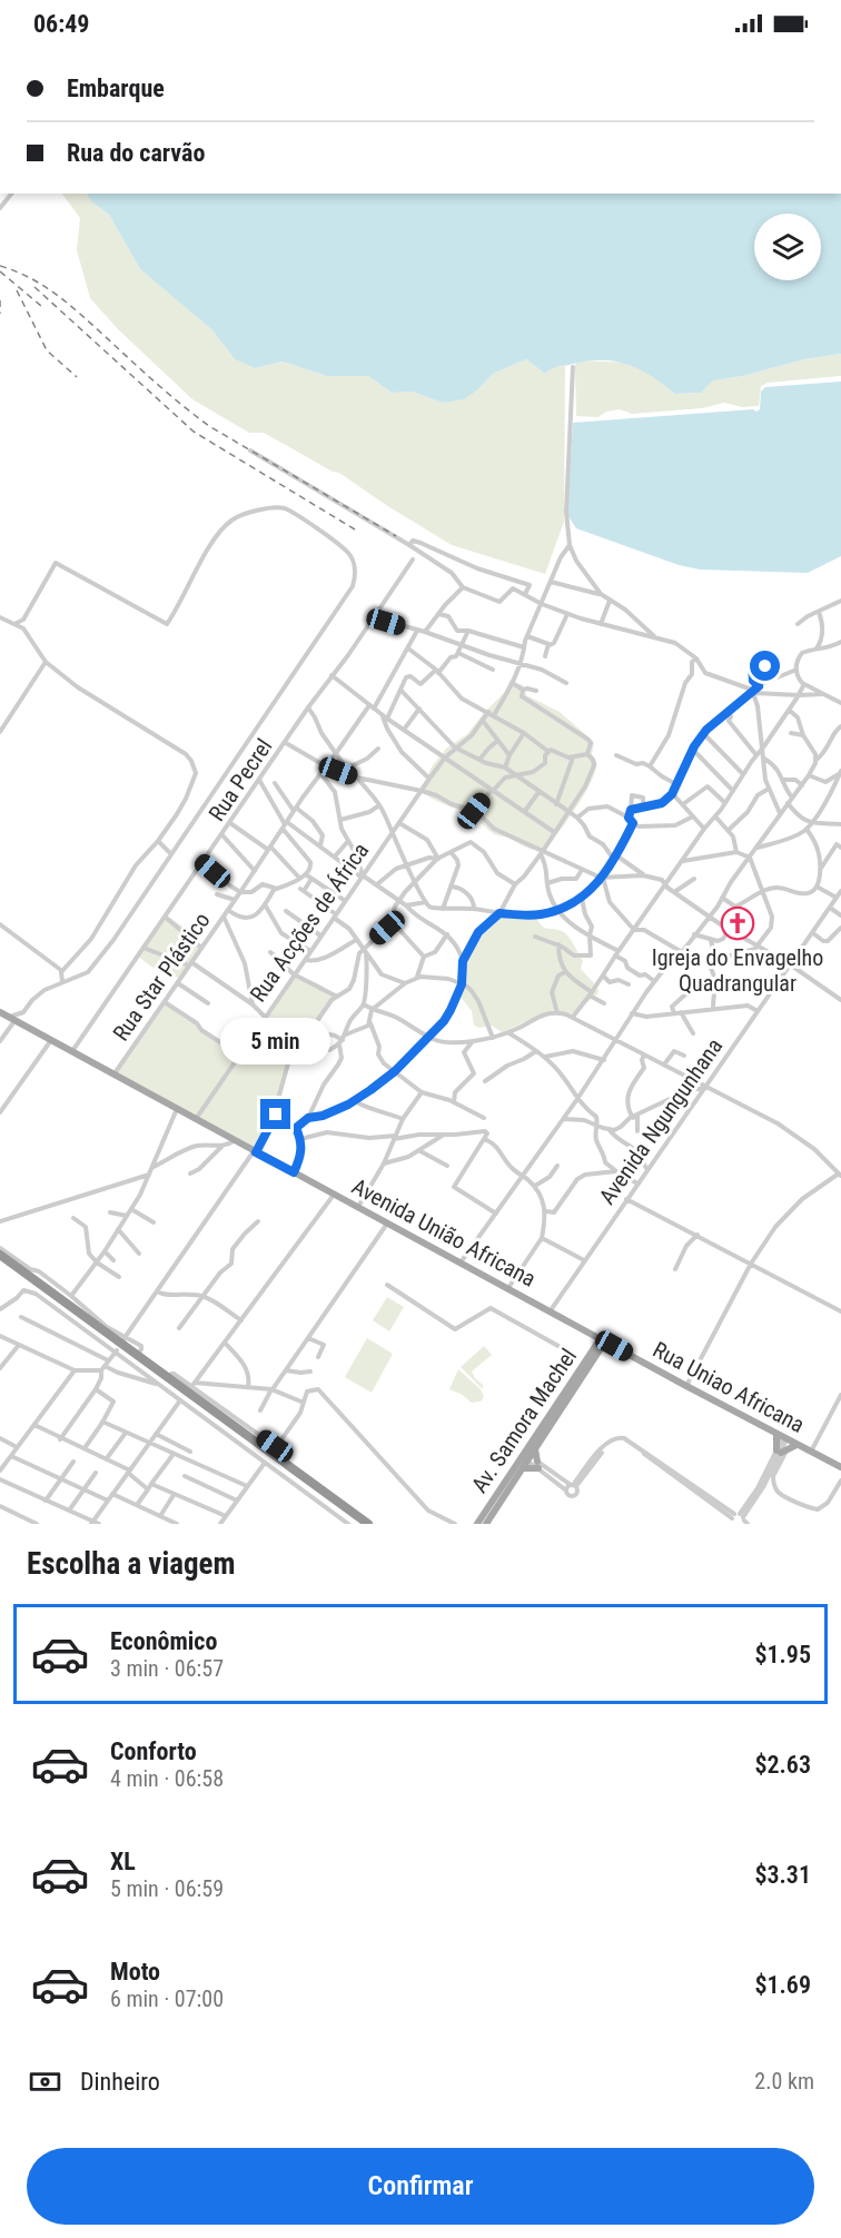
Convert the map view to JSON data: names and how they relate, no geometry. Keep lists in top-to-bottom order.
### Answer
{
  "streets": {
    "main road": ["Avenida União Africana", "Rua Uniao Africana", "Av. Samora Machel"],
    "street": [
      "Rua Pecrel",
      "Rua Acções de África",
      "Rua Star Plástico",
      "Avenida Ngungunhana"
    ]
  },
  "crossings": [
    ["Rua Pecrel", "Avenida União Africana"],
    ["Rua Acções de África", "Avenida União Africana"],
    ["Rua Star Plástico", "Avenida União Africana"],
    ["Avenida Ngungunhana", "Avenida União Africana"],
    ["Avenida União Africana", "Rua Uniao Africana"],
    ["Avenida União Africana", "Av. Samora Machel"],
    ["Rua Uniao Africana", "Av. Samora Machel"]
  ],
  "places": {
    "church": ["Igreja do Envagelho Quadrangular"]
  },
  "page": {
    "status": "06:49",
    "banner": ["Embarque", "Rua do carvão"],
    "bubble": "5 min",
    "heading": "Escolha a viagem",
    "list": [
      {
        "name": "Econômico",
        "note": "3 min · 06:57",
        "value": "$1.95"
      },
      {
        "name": "Conforto",
        "note": "4 min · 06:58",
        "value": "$2.63"
      },
      {
        "name": "XL",
        "note": "5 min · 06:59",
        "value": "$3.31"
      },
      {
        "name": "Moto",
        "note": "6 min · 07:00",
        "value": "$1.69"
      }
    ],
    "pay": ["Dinheiro", "2.0 km"],
    "buttons": "Confirmar"
  }
}
